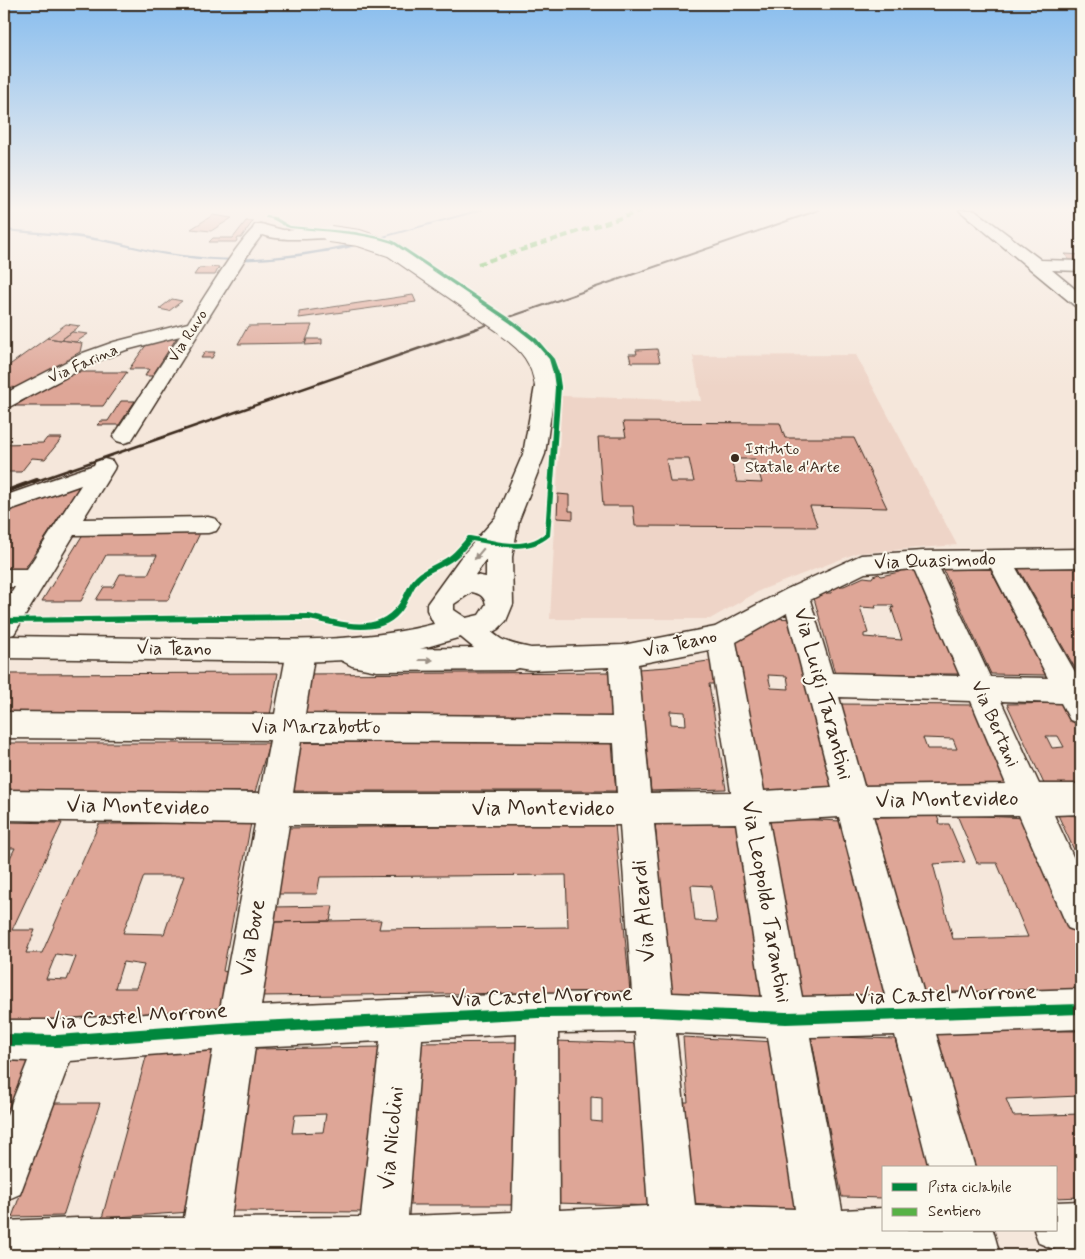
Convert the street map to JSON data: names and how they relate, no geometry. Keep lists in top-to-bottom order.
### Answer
{
  "streets": {
    "street": [
      "Via Ruvo",
      "Via Farina",
      "Via Quasimodo",
      "Via Teano",
      "Via Luigi Tarantini",
      "Via Bertani",
      "Via Marzabotto",
      "Via Montevideo",
      "Via Leopoldo Tarantini",
      "Via Aleardi",
      "Via Bove",
      "Via Castel Morrone",
      "Via Nicolini"
    ]
  },
  "crossings": [
    ["Via Ruvo", "Via Farina"],
    ["Via Quasimodo", "Via Teano"],
    ["Via Quasimodo", "Via Luigi Tarantini"],
    ["Via Quasimodo", "Via Bertani"],
    ["Via Teano", "Via Luigi Tarantini"],
    ["Via Teano", "Via Leopoldo Tarantini"],
    ["Via Teano", "Via Aleardi"],
    ["Via Teano", "Via Bove"],
    ["Via Luigi Tarantini", "Via Montevideo"],
    ["Via Luigi Tarantini", "Via Castel Morrone"],
    ["Via Bertani", "Via Montevideo"],
    ["Via Marzabotto", "Via Aleardi"],
    ["Via Marzabotto", "Via Bove"],
    ["Via Montevideo", "Via Leopoldo Tarantini"],
    ["Via Montevideo", "Via Aleardi"],
    ["Via Montevideo", "Via Bove"],
    ["Via Leopoldo Tarantini", "Via Castel Morrone"],
    ["Via Aleardi", "Via Castel Morrone"],
    ["Via Bove", "Via Castel Morrone"],
    ["Via Castel Morrone", "Via Nicolini"]
  ],
  "places": ["Istituto Statale d'Arte"],
  "legend": ["Pista ciclabile", "Sentiero"]
}
